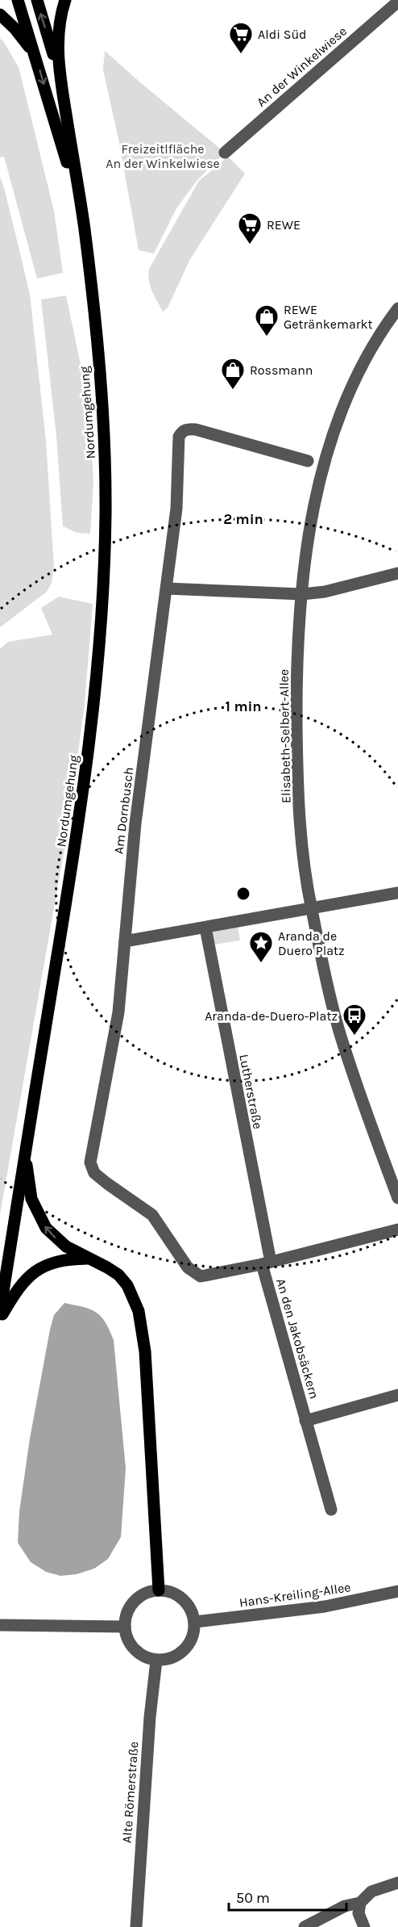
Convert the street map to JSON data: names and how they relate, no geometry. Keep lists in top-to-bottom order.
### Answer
{
  "streets": {
    "main road": ["Nordumgehung"],
    "street": [
      "An der Winkelwiese",
      "Elisabeth-Selbert-Allee",
      "Am Dornbusch",
      "Lutherstraße",
      "An den Jakobsäckern",
      "Hans-Kreiling-Allee",
      "Alte Römerstraße"
    ]
  },
  "crossings": [
    ["Am Dornbusch", "Lutherstraße"],
    ["Am Dornbusch", "An den Jakobsäckern"],
    ["Lutherstraße", "An den Jakobsäckern"],
    ["Hans-Kreiling-Allee", "Alte Römerstraße"]
  ],
  "parks": ["Freizeitlfläche An der Winkelwiese"],
  "places": {
    "supermarket": ["Aldi Süd", "REWE"],
    "shop": ["REWE Getränkemarkt", "Rossmann"],
    "place": ["Aranda de Duero Platz"],
    "bus stop": ["Aranda-de-Duero-Platz"]
  },
  "scale_bar": "50 m",
  "rings": ["2 min", "1 min"]
}
